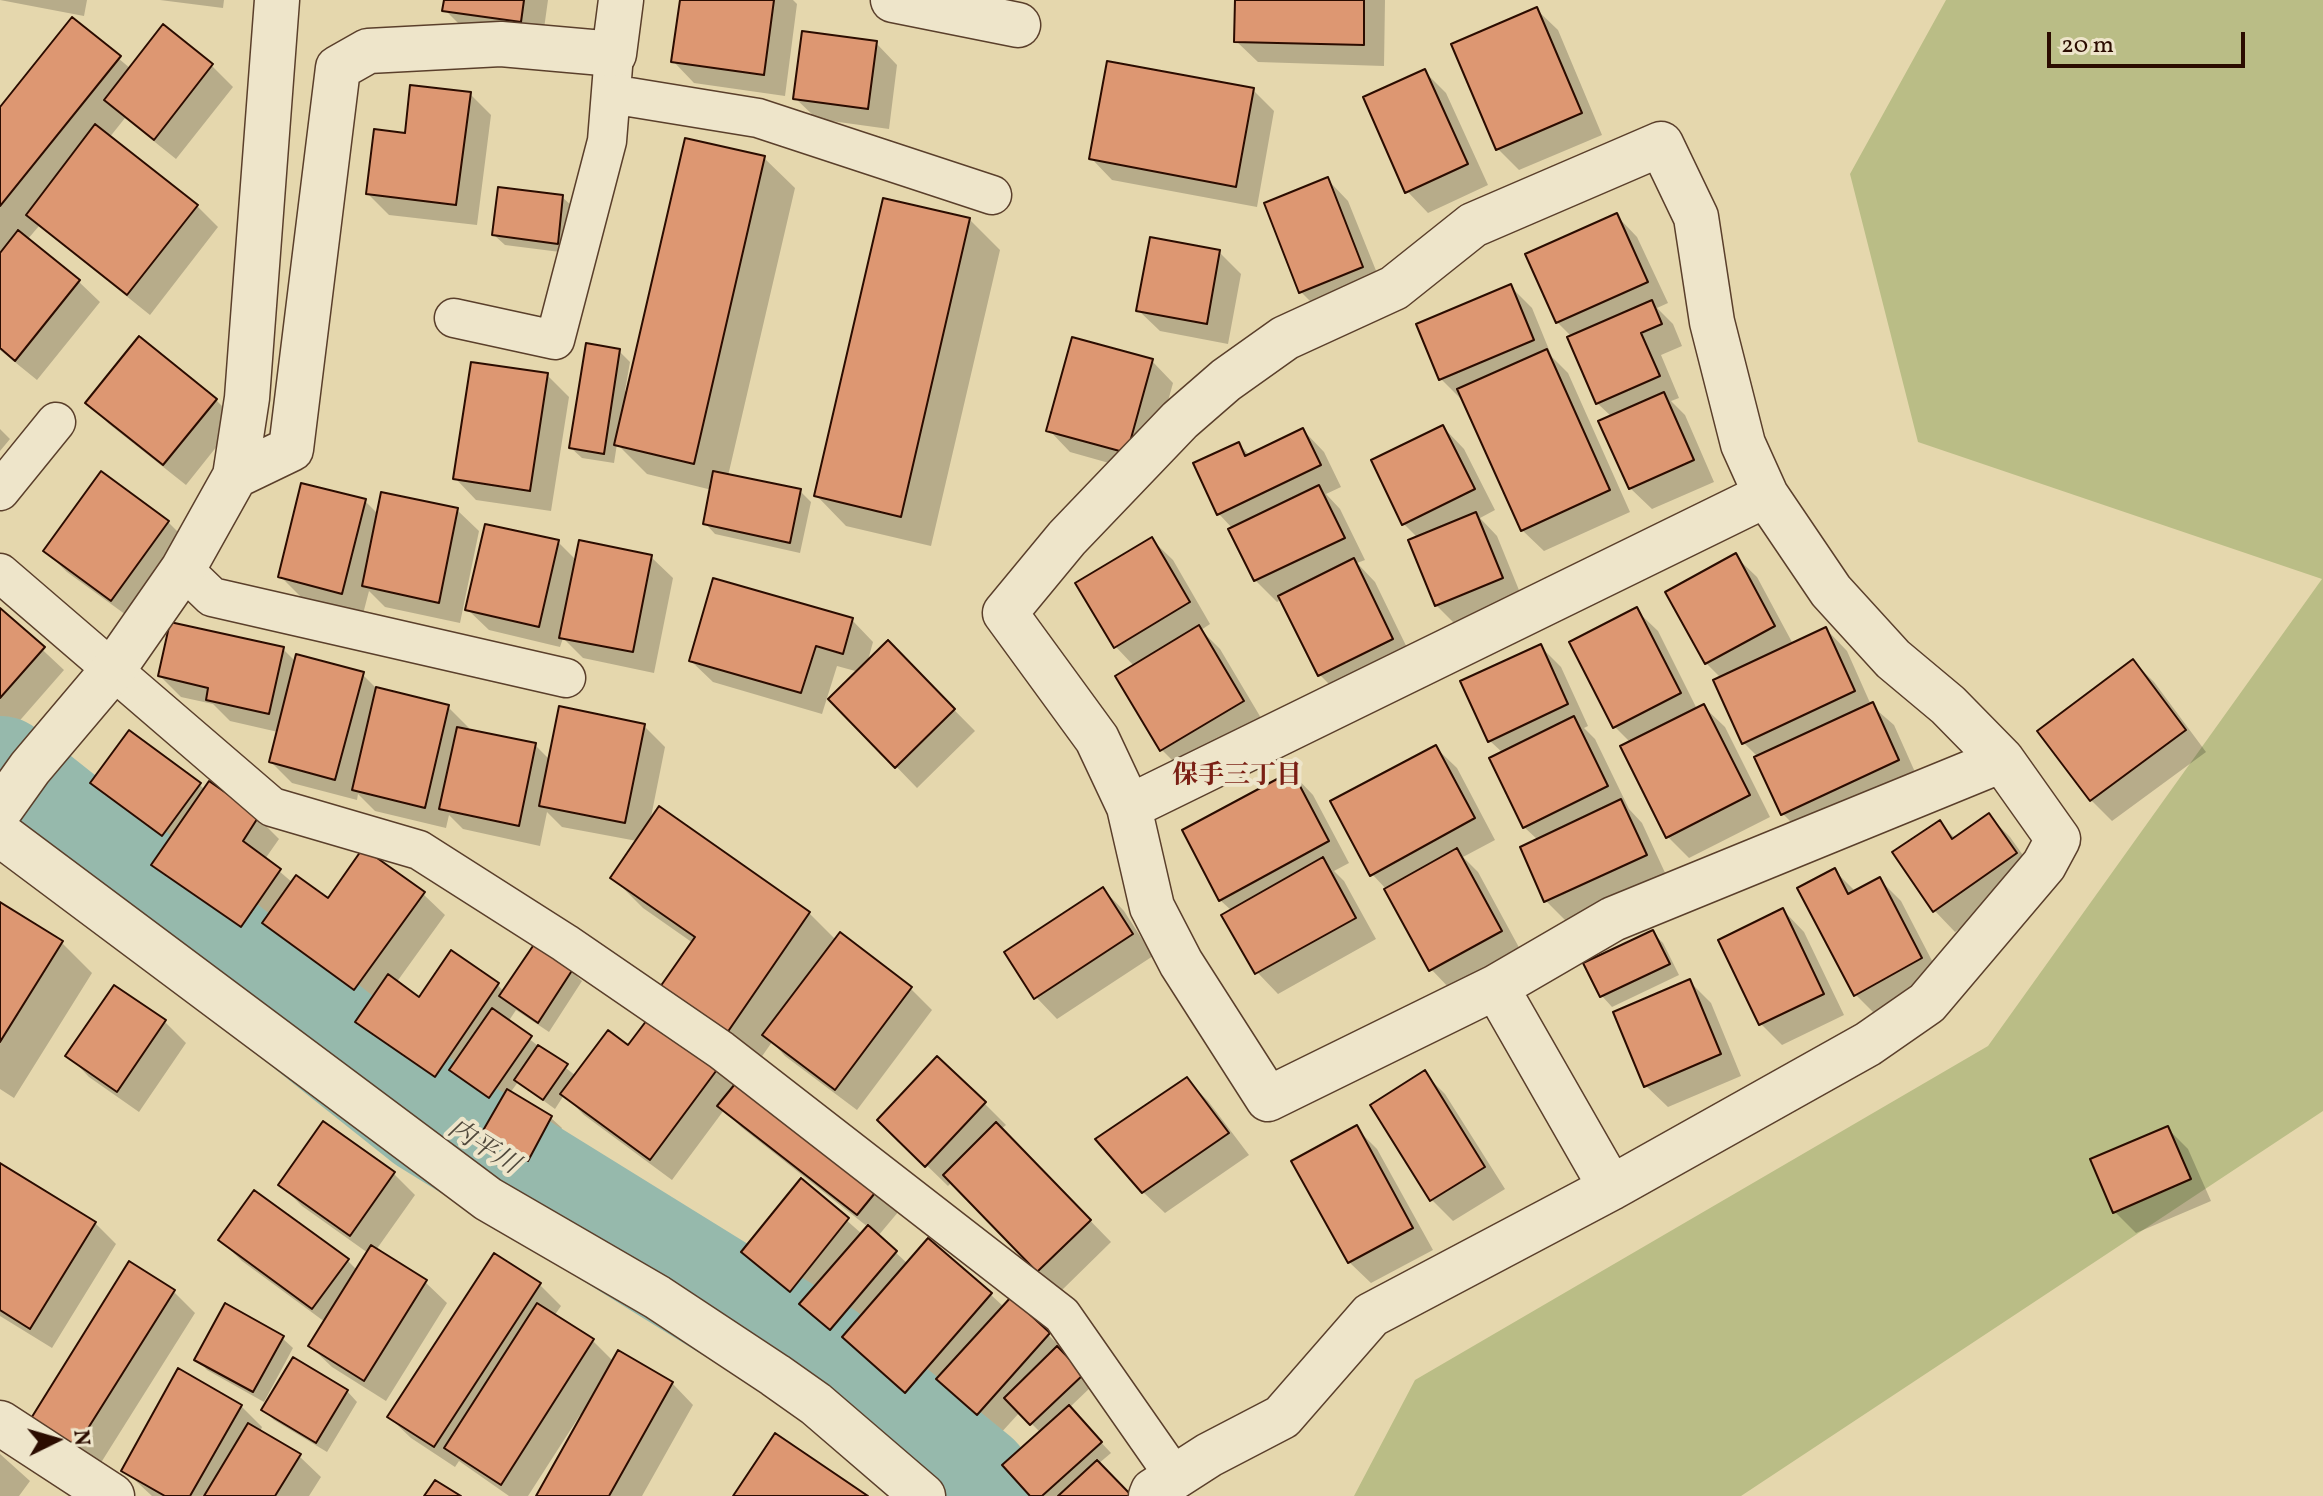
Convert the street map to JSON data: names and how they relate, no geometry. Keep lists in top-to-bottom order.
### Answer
{
  "districts": ["保手三丁目"],
  "water": ["内平川"],
  "scale_bar": "20 m",
  "north": "right"
}
